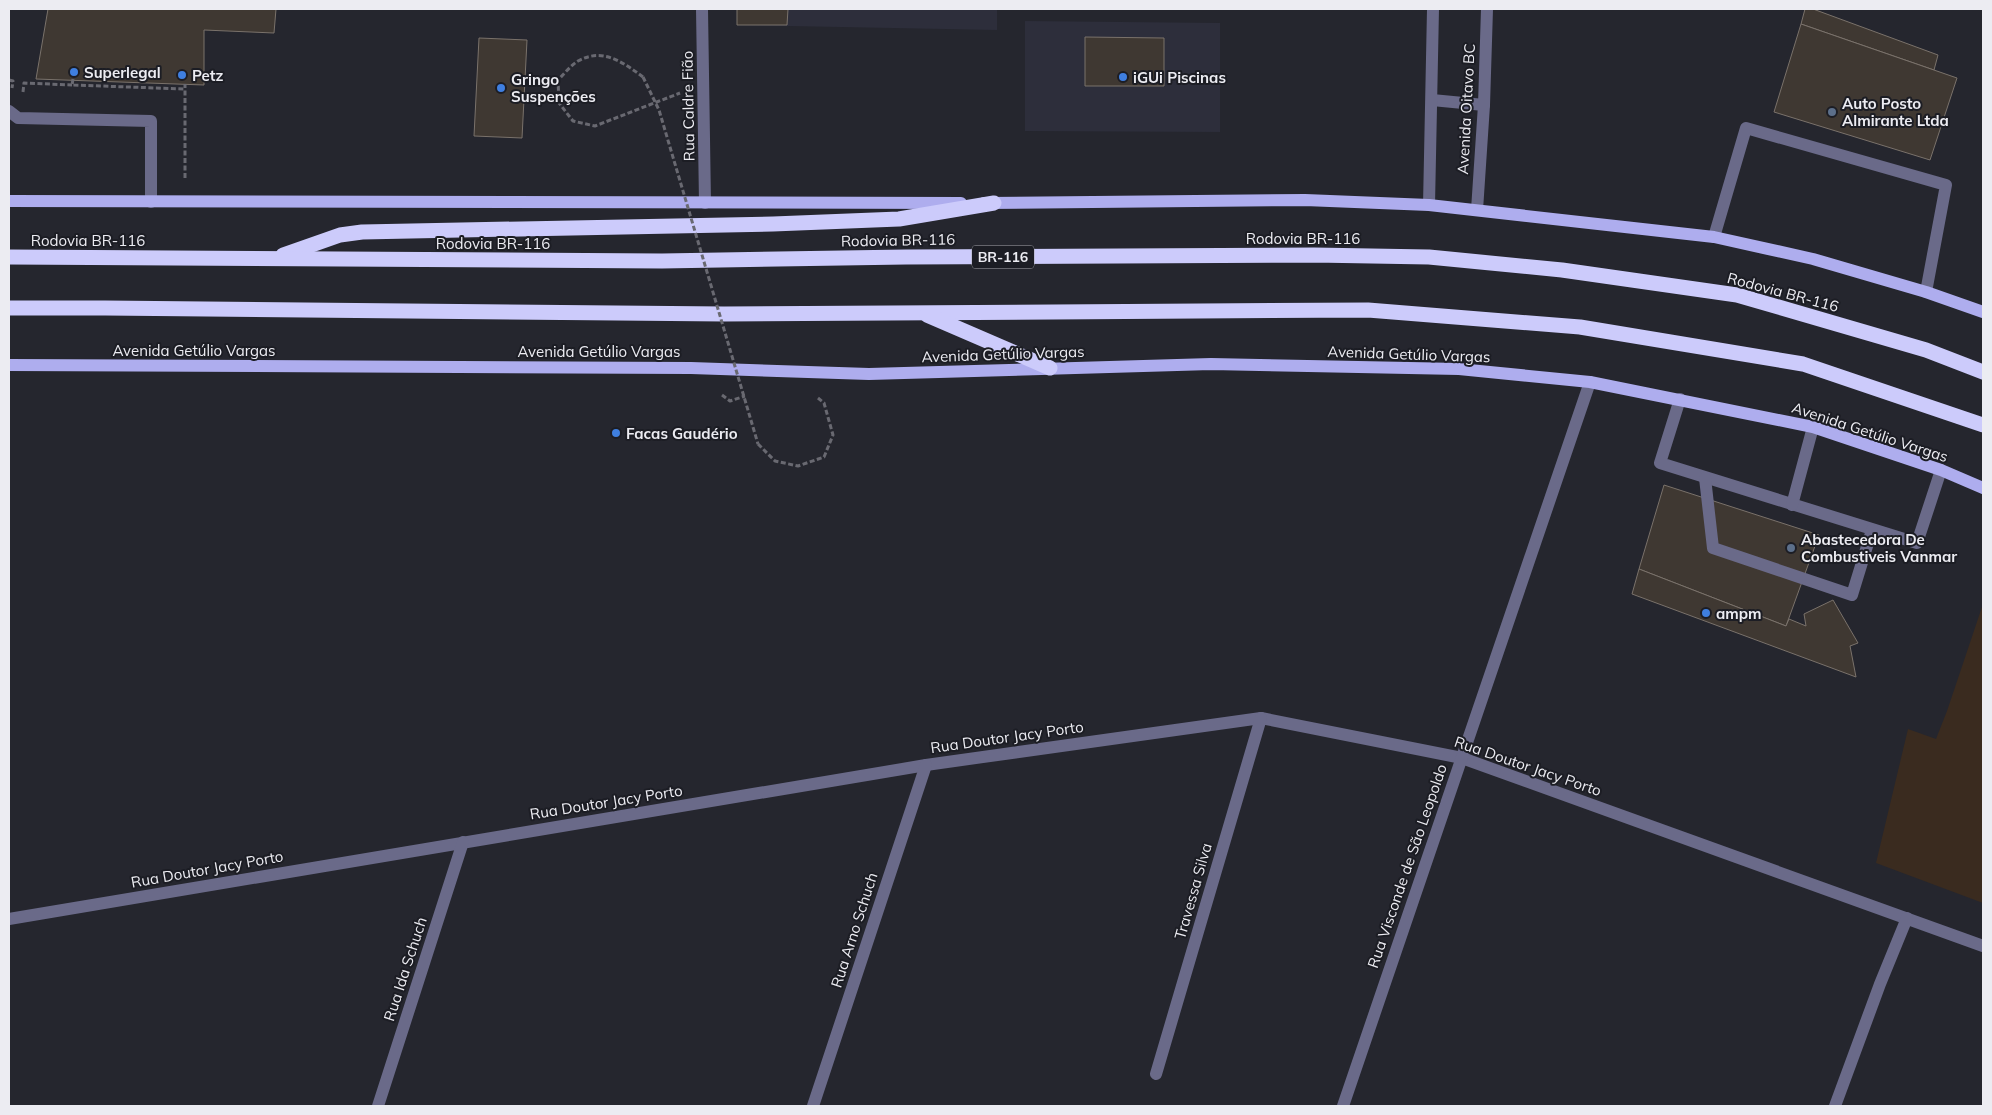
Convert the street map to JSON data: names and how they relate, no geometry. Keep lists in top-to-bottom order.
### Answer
{
  "streets": {
    "highway": ["Rodovia BR-116", "BR-116"],
    "main road": ["Avenida Getúlio Vargas"],
    "street": [
      "Rua Caldre Fião",
      "Avenida Oitavo BC",
      "Rua Doutor Jacy Porto",
      "Rua Visconde de São Leopoldo",
      "Travessa Silva",
      "Rua Arno Schuch",
      "Rua Ida Schuch"
    ]
  },
  "crossings": [
    ["Rodovia BR-116", "BR-116"],
    ["Avenida Getúlio Vargas", "Rua Visconde de São Leopoldo"],
    ["Rua Doutor Jacy Porto", "Rua Visconde de São Leopoldo"],
    ["Rua Doutor Jacy Porto", "Travessa Silva"],
    ["Rua Doutor Jacy Porto", "Rua Arno Schuch"],
    ["Rua Doutor Jacy Porto", "Rua Ida Schuch"]
  ],
  "places": [
    "Superlegal",
    "Petz",
    "iGUi Piscinas",
    "Gringo Suspenções",
    "Auto Posto Almirante Ltda",
    "Facas Gaudério",
    "Abastecedora De Combustiveis Vanmar",
    "ampm"
  ]
}
